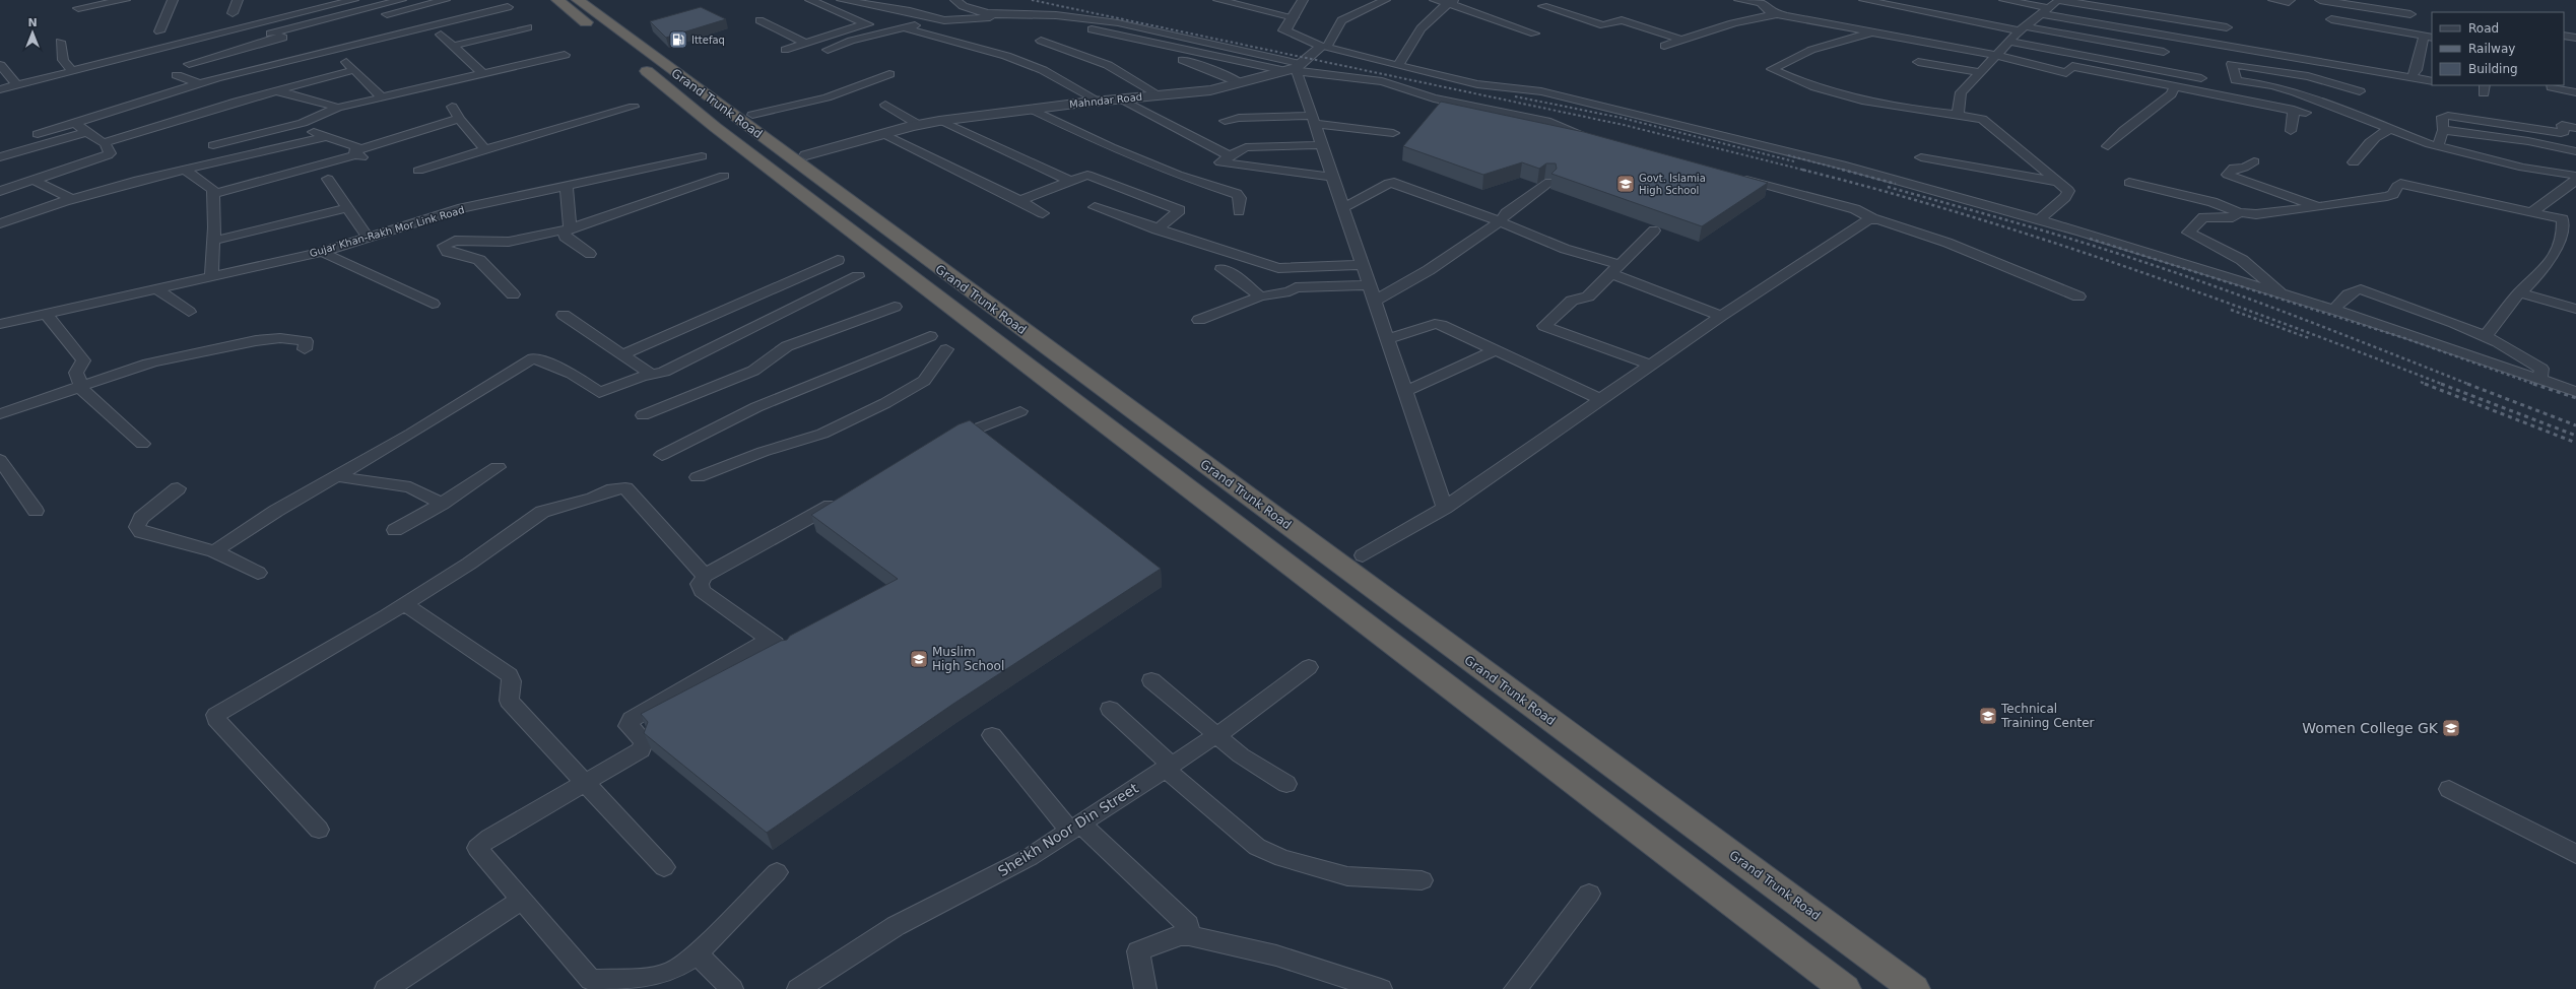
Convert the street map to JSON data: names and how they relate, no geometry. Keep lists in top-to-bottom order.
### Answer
{
  "streets": {
    "highway": ["Grand Trunk Road"],
    "street": ["Mahndar Road", "Gujar Khan-Rakh Mor Link Road", "Sheikh Noor Din Street"]
  },
  "places": {
    "fuel station": ["Ittefaq"],
    "school or university": [
      "Govt. Islamia High School",
      "Muslim High School",
      "Technical Training Center",
      "Women College GK"
    ]
  },
  "legend": ["Road", "Railway", "Building"],
  "north": "top"
}
